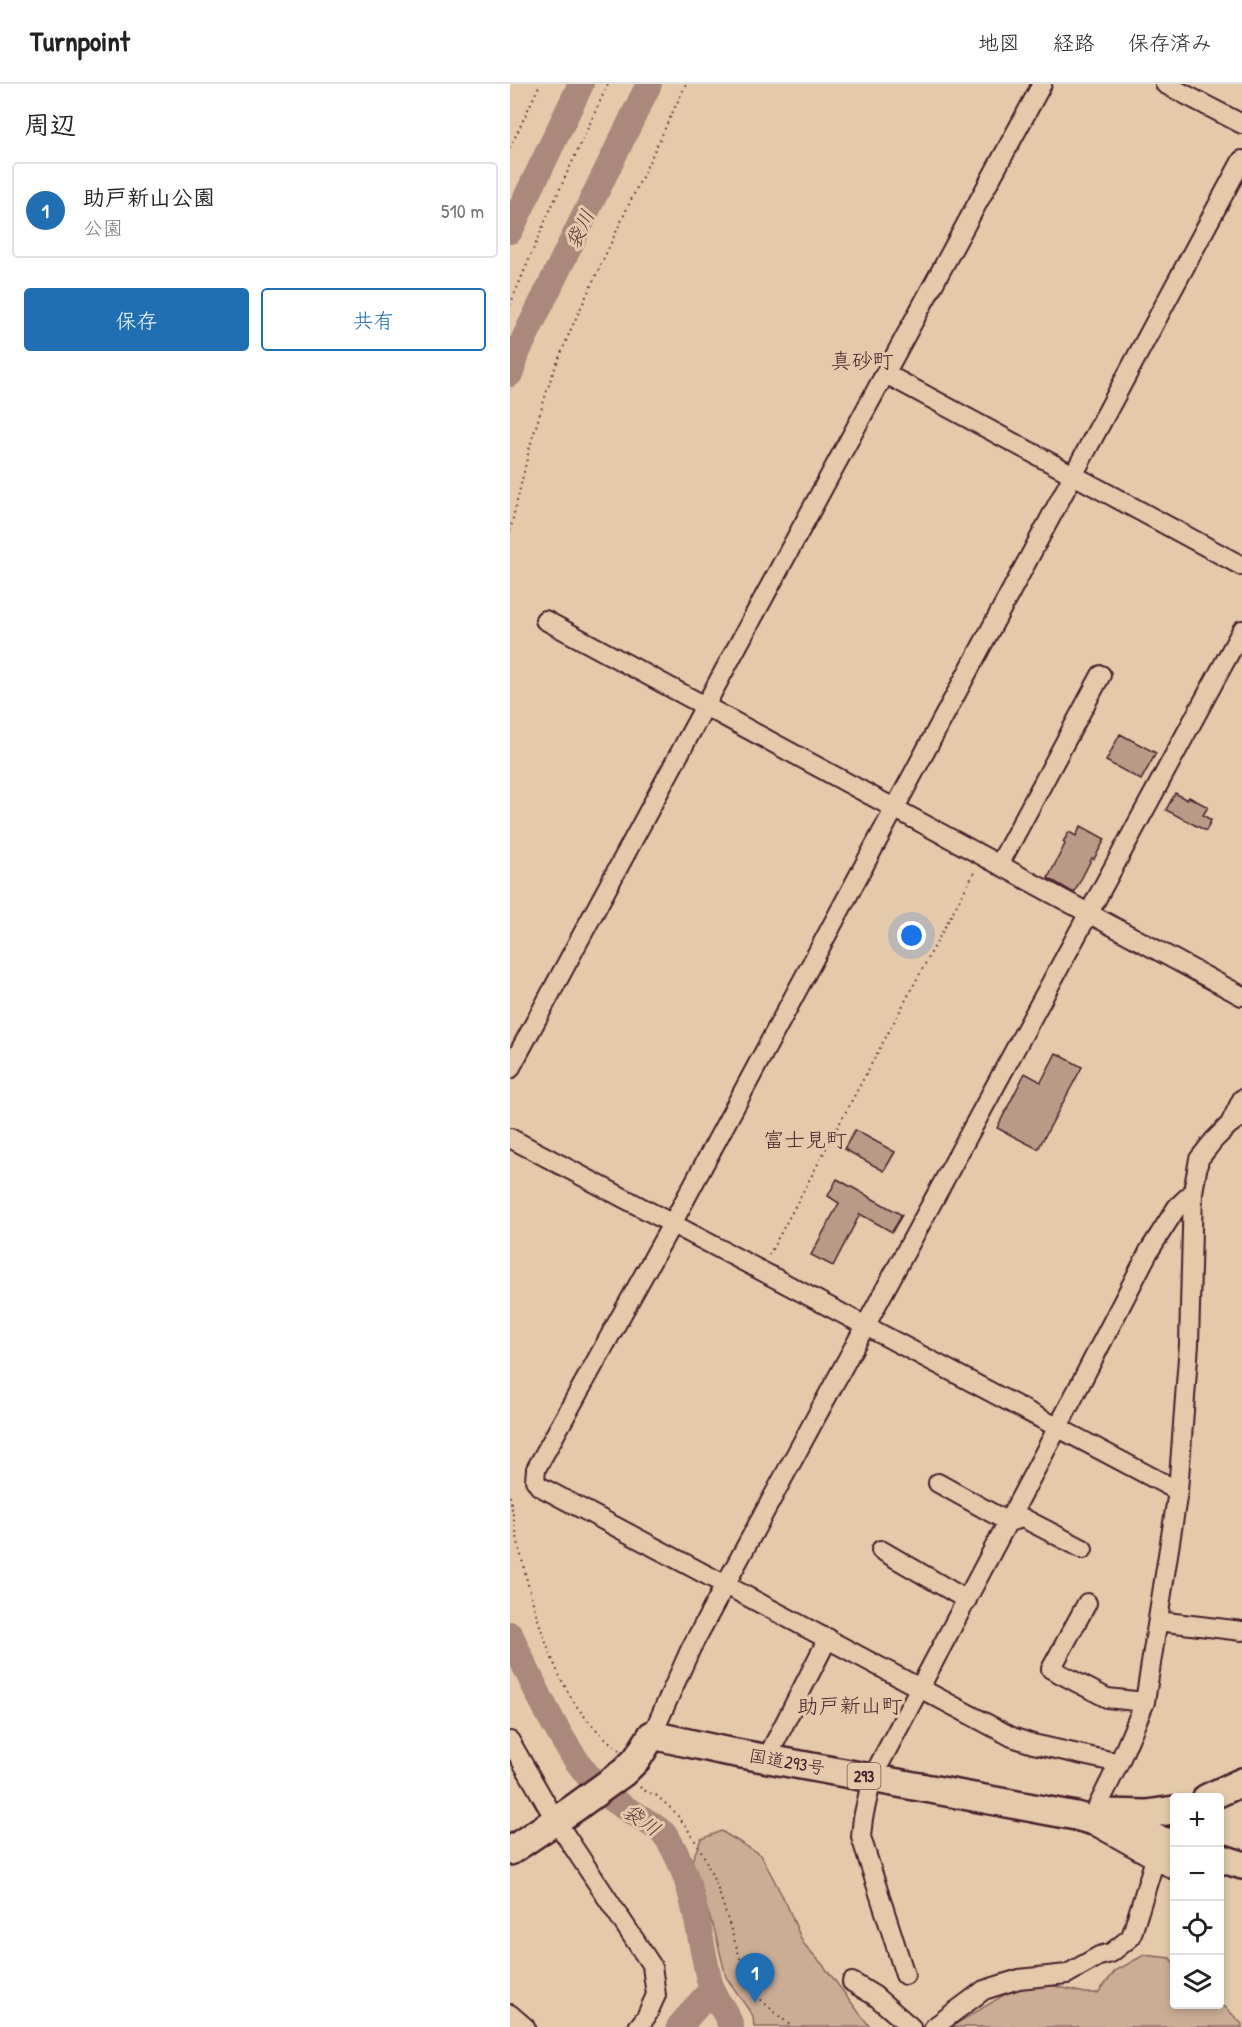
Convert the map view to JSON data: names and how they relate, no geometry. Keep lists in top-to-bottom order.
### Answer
{
  "streets": {
    "highway": ["国道293号", "293"]
  },
  "districts": ["真砂町", "富士見町", "助戸新山町"],
  "water": ["袋川"],
  "page": {
    "header": "Turnpoint",
    "nav": ["地図", "経路", "保存済み"],
    "heading": "周辺",
    "list": [
      {
        "mark": "1",
        "name": "助戸新山公園",
        "note": "公園",
        "value": "510 m"
      }
    ],
    "buttons": ["保存", "共有"],
    "map_buttons": ["+", "−"],
    "pins": "1"
  }
}
